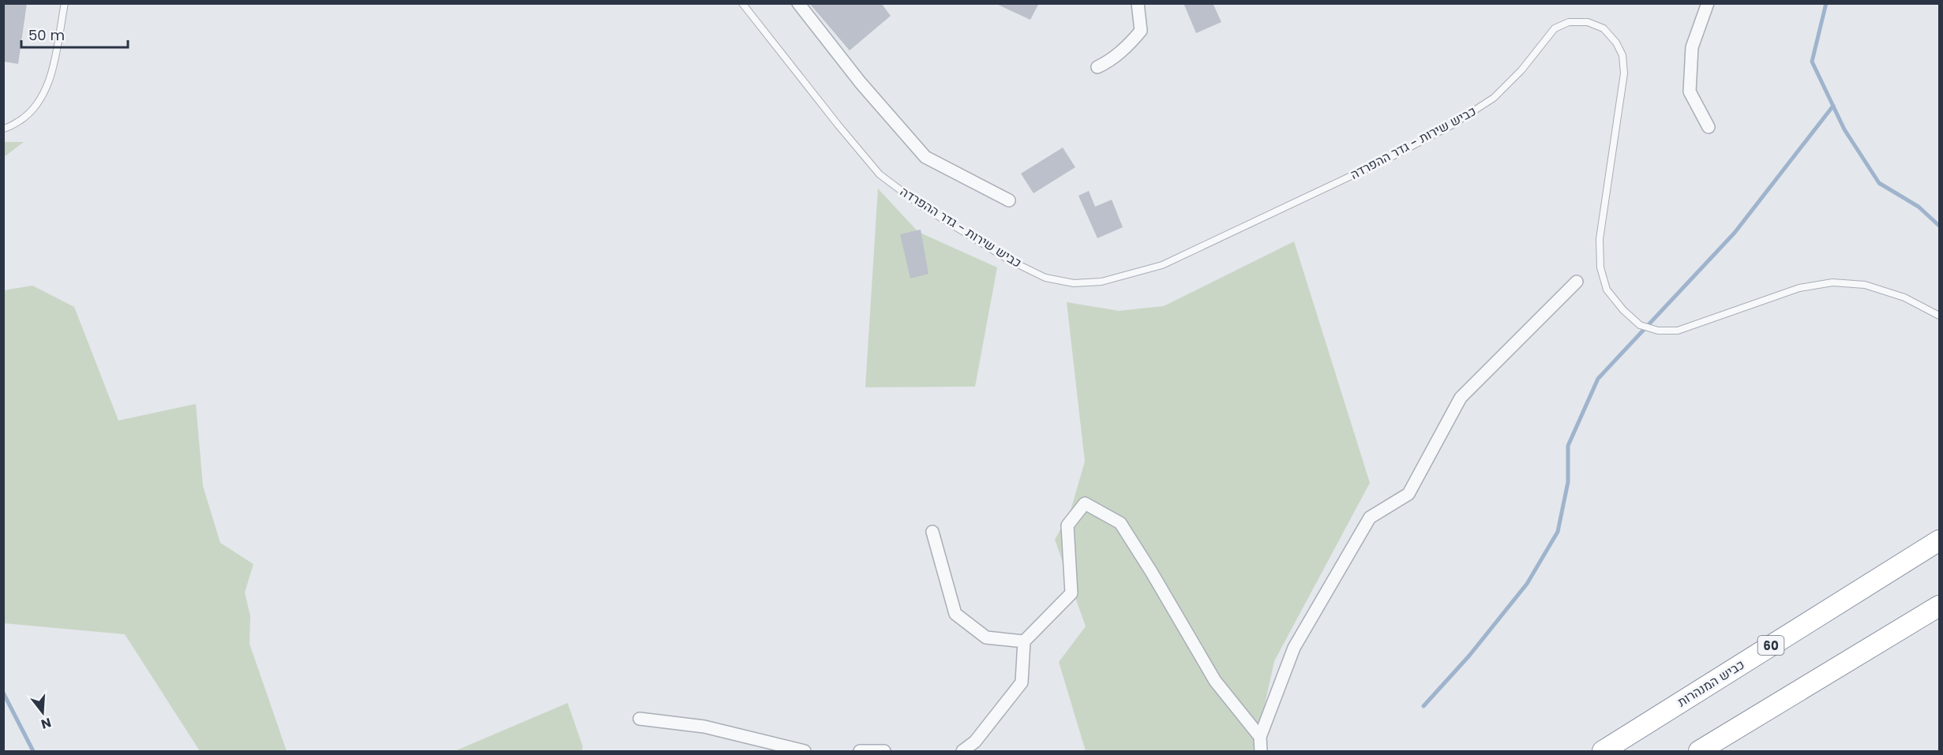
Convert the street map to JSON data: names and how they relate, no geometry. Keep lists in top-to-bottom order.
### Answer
{
  "streets": {
    "highway": ["60", "כביש המנהרות"],
    "lane": ["כביש שירות - גדר ההפרדה"]
  },
  "scale_bar": "50 m",
  "north": "bottom"
}
